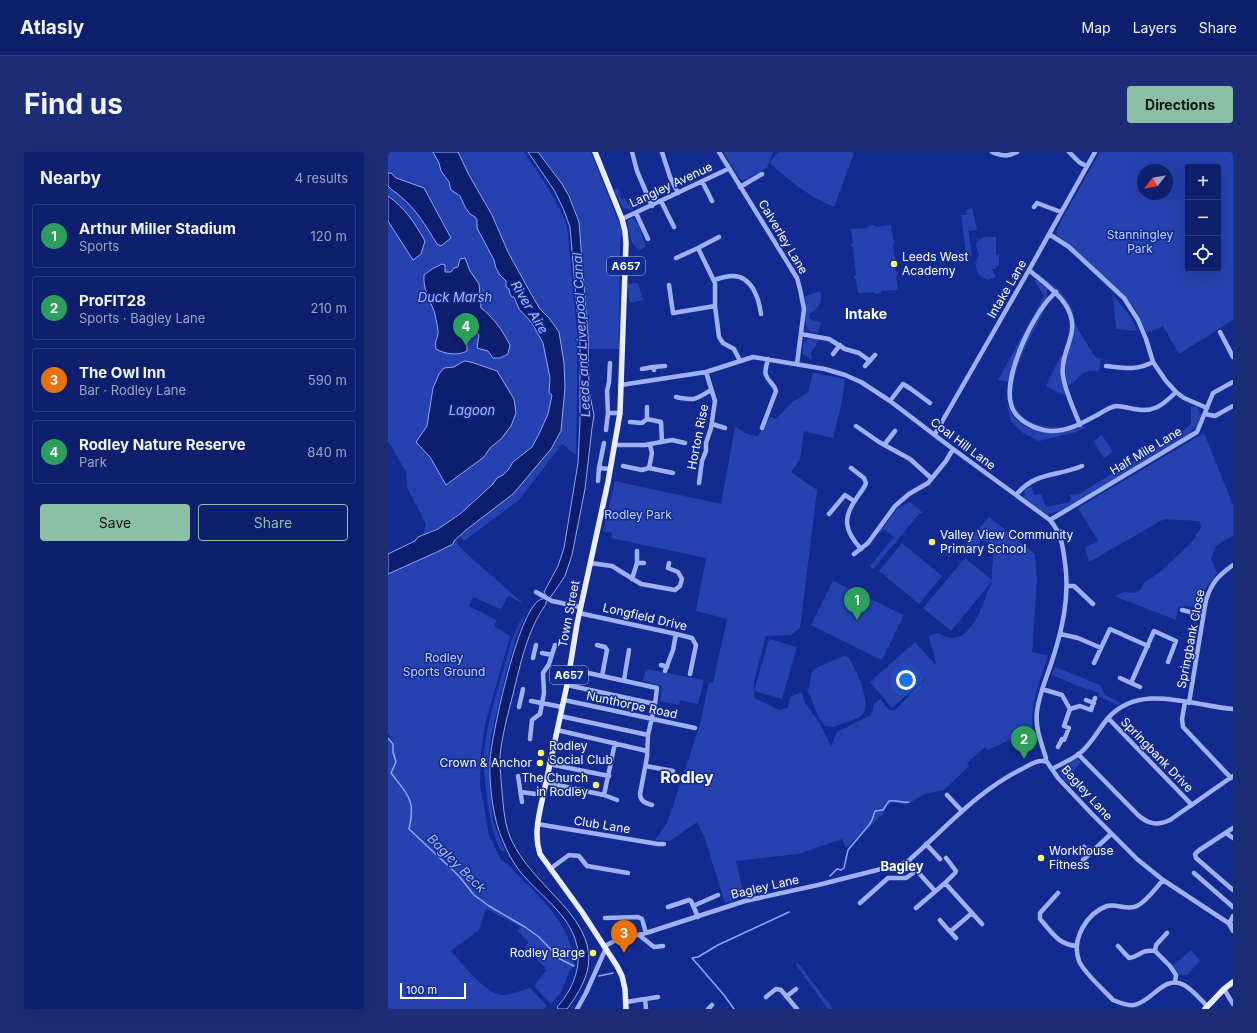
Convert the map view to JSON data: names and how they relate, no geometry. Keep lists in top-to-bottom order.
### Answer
{
  "streets": {
    "main road": ["A657", "Town Street"],
    "street": [
      "Langley Avenue",
      "Calverley Lane",
      "Intake Lane",
      "Horton Rise",
      "Coal Hill Lane",
      "Half Mile Lane",
      "Longfield Drive",
      "Springbank Close",
      "Nunthorpe Road",
      "Springbank Drive",
      "Bagley Lane",
      "Club Lane"
    ]
  },
  "crossings": [
    ["Langley Avenue", "Calverley Lane"],
    ["Langley Avenue", "A657"],
    ["Calverley Lane", "Coal Hill Lane"],
    ["A657", "Coal Hill Lane"],
    ["A657", "Town Street"],
    ["A657", "Bagley Lane"],
    ["Intake Lane", "Coal Hill Lane"],
    ["Horton Rise", "Coal Hill Lane"],
    ["Coal Hill Lane", "Half Mile Lane"],
    ["Coal Hill Lane", "Town Street"],
    ["Coal Hill Lane", "Bagley Lane"],
    ["Town Street", "Longfield Drive"],
    ["Town Street", "Nunthorpe Road"],
    ["Town Street", "Bagley Lane"],
    ["Town Street", "Club Lane"]
  ],
  "districts": ["Intake", "Rodley", "Bagley"],
  "water": [
    "Duck Marsh",
    "River Aire",
    "Leeds and Liverpool Canal",
    "Lagoon",
    "Bagley Beck"
  ],
  "parks": ["Stanningley Park", "Rodley Park", "Rodley Sports Ground"],
  "places": [
    "Leeds West Academy",
    "Valley View Community Primary School",
    "Rodley Social Club",
    "Crown & Anchor",
    "The Church in Rodley",
    "Workhouse Fitness",
    "Rodley Barge"
  ],
  "scale_bar": "100 m",
  "north": "bottom left",
  "page": {
    "header": "Atlasly",
    "nav": ["Map", "Layers", "Share"],
    "buttons": [
      "Directions",
      ["Save", "Share"]
    ],
    "title": "Find us",
    "heading": ["Nearby", "4 results"],
    "map_buttons": ["+", "−"],
    "list": [
      {
        "mark": "1",
        "name": "Arthur Miller Stadium",
        "note": "Sports",
        "value": "120 m"
      },
      {
        "mark": "2",
        "name": "ProFIT28",
        "note": "Sports · Bagley Lane",
        "value": "210 m"
      },
      {
        "mark": "3",
        "name": "The Owl Inn",
        "note": "Bar · Rodley Lane",
        "value": "590 m"
      },
      {
        "mark": "4",
        "name": "Rodley Nature Reserve",
        "note": "Park",
        "value": "840 m"
      }
    ],
    "pins": [
      "4",
      "1",
      "2",
      "3"
    ],
    "scale": "100 m"
  }
}
